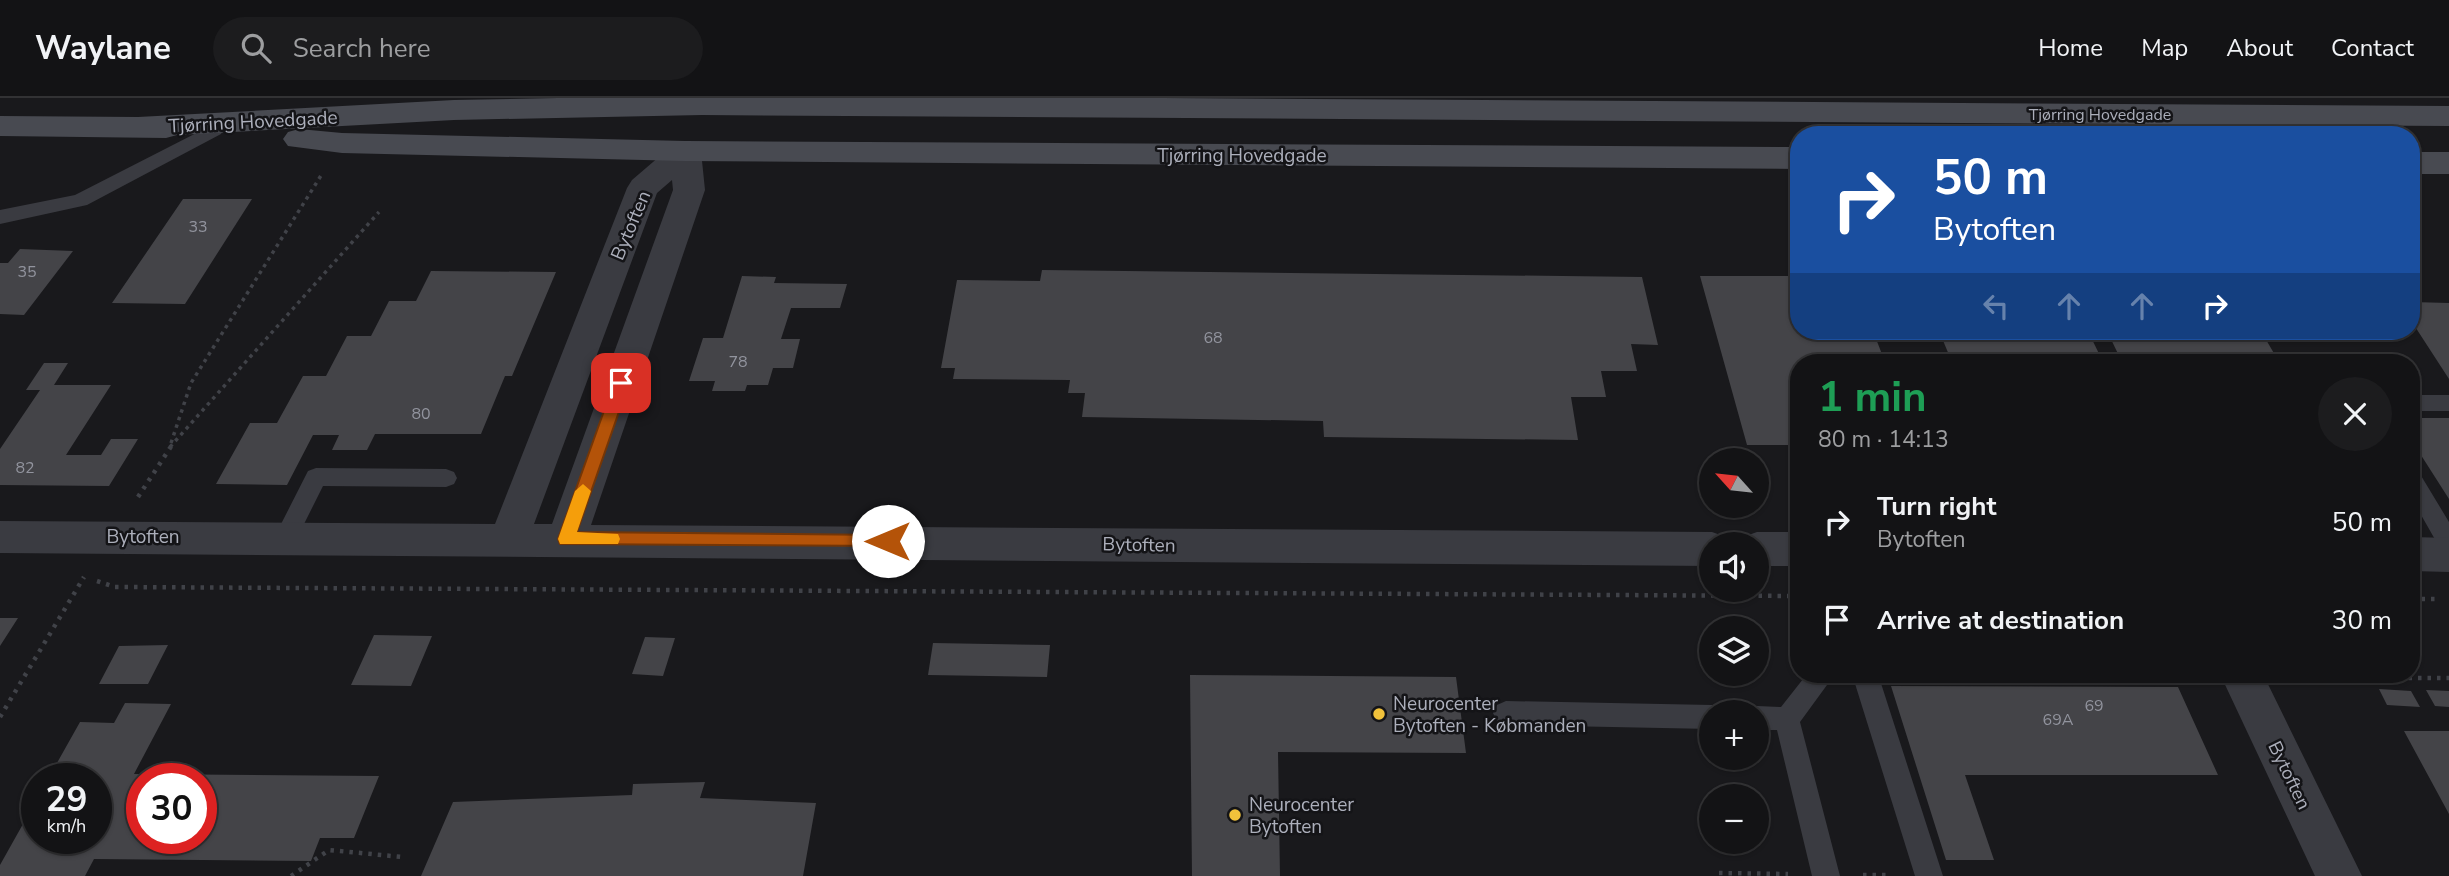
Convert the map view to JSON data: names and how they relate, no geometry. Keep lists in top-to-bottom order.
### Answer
{
  "streets": {
    "main road": ["Tjørring Hovedgade"],
    "street": ["Bytoften"]
  },
  "crossings": [
    ["Tjørring Hovedgade", "Bytoften"]
  ],
  "places": ["Neurocenter Bytoften - Købmanden", "Neurocenter Bytoften"],
  "house_numbers": [
    "33",
    "35",
    "68",
    "78",
    "80",
    "82",
    "69",
    "69A"
  ],
  "north": "top left",
  "page": {
    "header": "Waylane",
    "search": "Search here",
    "nav": [
      "Home",
      "Map",
      "About",
      "Contact"
    ],
    "turn": ["50 m", "Bytoften"],
    "heading": ["1 min", "80 m · 14:13"],
    "map_buttons": ["+", "−"],
    "list": [
      {
        "name": "Turn right",
        "note": "Bytoften",
        "value": "50 m"
      },
      {
        "name": "Arrive at destination",
        "value": "30 m"
      }
    ],
    "speed": "29 km/h",
    "limit": "30"
  }
}
